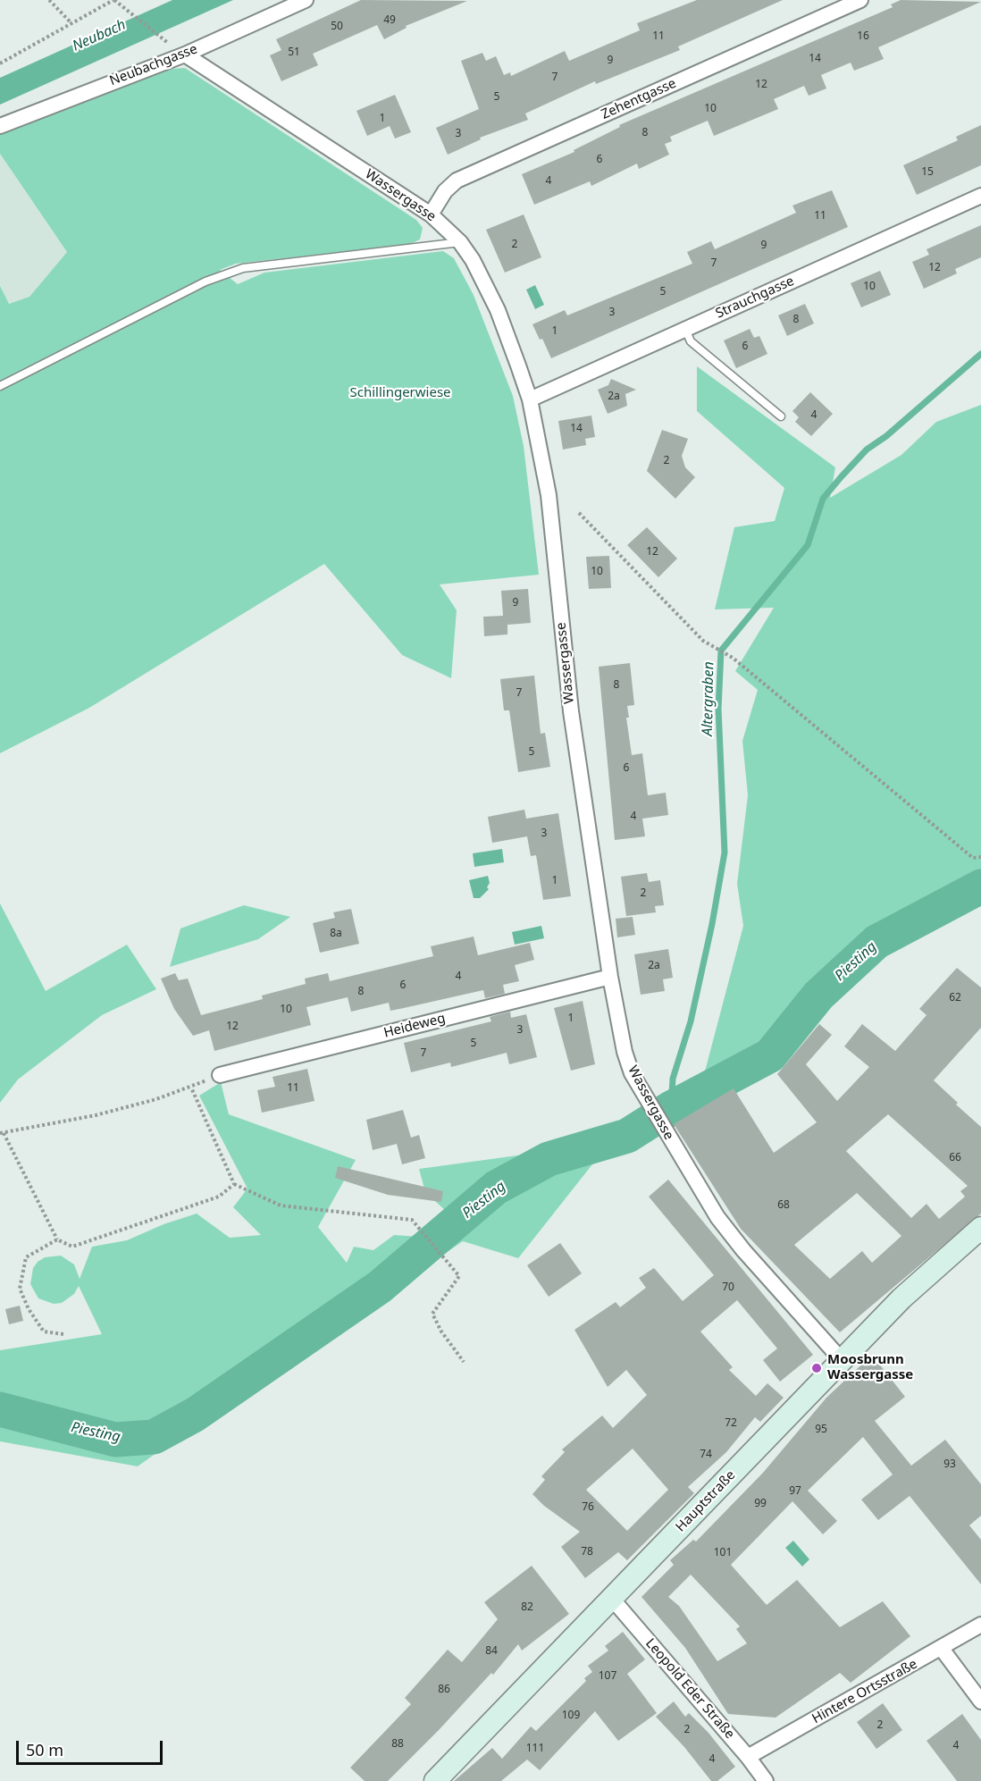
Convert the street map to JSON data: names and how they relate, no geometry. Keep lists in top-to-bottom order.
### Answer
{
  "streets": {
    "main road": ["Hauptstraße"],
    "street": [
      "Neubachgasse",
      "Zehentgasse",
      "Wassergasse",
      "Strauchgasse",
      "Heideweg",
      "Leopold Eder Straße",
      "Hintere Ortsstraße"
    ]
  },
  "crossings": [
    ["Neubachgasse", "Wassergasse"],
    ["Zehentgasse", "Wassergasse"],
    ["Wassergasse", "Strauchgasse"],
    ["Wassergasse", "Heideweg"],
    ["Wassergasse", "Hauptstraße"],
    ["Hauptstraße", "Leopold Eder Straße"],
    ["Leopold Eder Straße", "Hintere Ortsstraße"]
  ],
  "water": ["Neubach", "Altergraben", "Piesting"],
  "parks": ["Schillingerwiese"],
  "places": ["Moosbrunn Wassergasse"],
  "house_numbers": [
    "49",
    "50",
    "11",
    "16",
    "51",
    "14",
    "9",
    "7",
    "12",
    "5",
    "10",
    "1",
    "8",
    "3",
    "6",
    "15",
    "4",
    "11",
    "2",
    "9",
    "7",
    "12",
    "10",
    "5",
    "3",
    "8",
    "1",
    "6",
    "2a",
    "4",
    "14",
    "2",
    "12",
    "10",
    "9",
    "8",
    "7",
    "5",
    "6",
    "4",
    "3",
    "1",
    "2",
    "8a",
    "2a",
    "4",
    "6",
    "8",
    "62",
    "10",
    "1",
    "12",
    "3",
    "5",
    "7",
    "11",
    "66",
    "68",
    "70",
    "72",
    "95",
    "74",
    "93",
    "97",
    "99",
    "76",
    "78",
    "101",
    "82",
    "84",
    "107",
    "86",
    "109",
    "2",
    "2",
    "88",
    "4",
    "111",
    "4"
  ],
  "scale_bar": "50 m"
}
